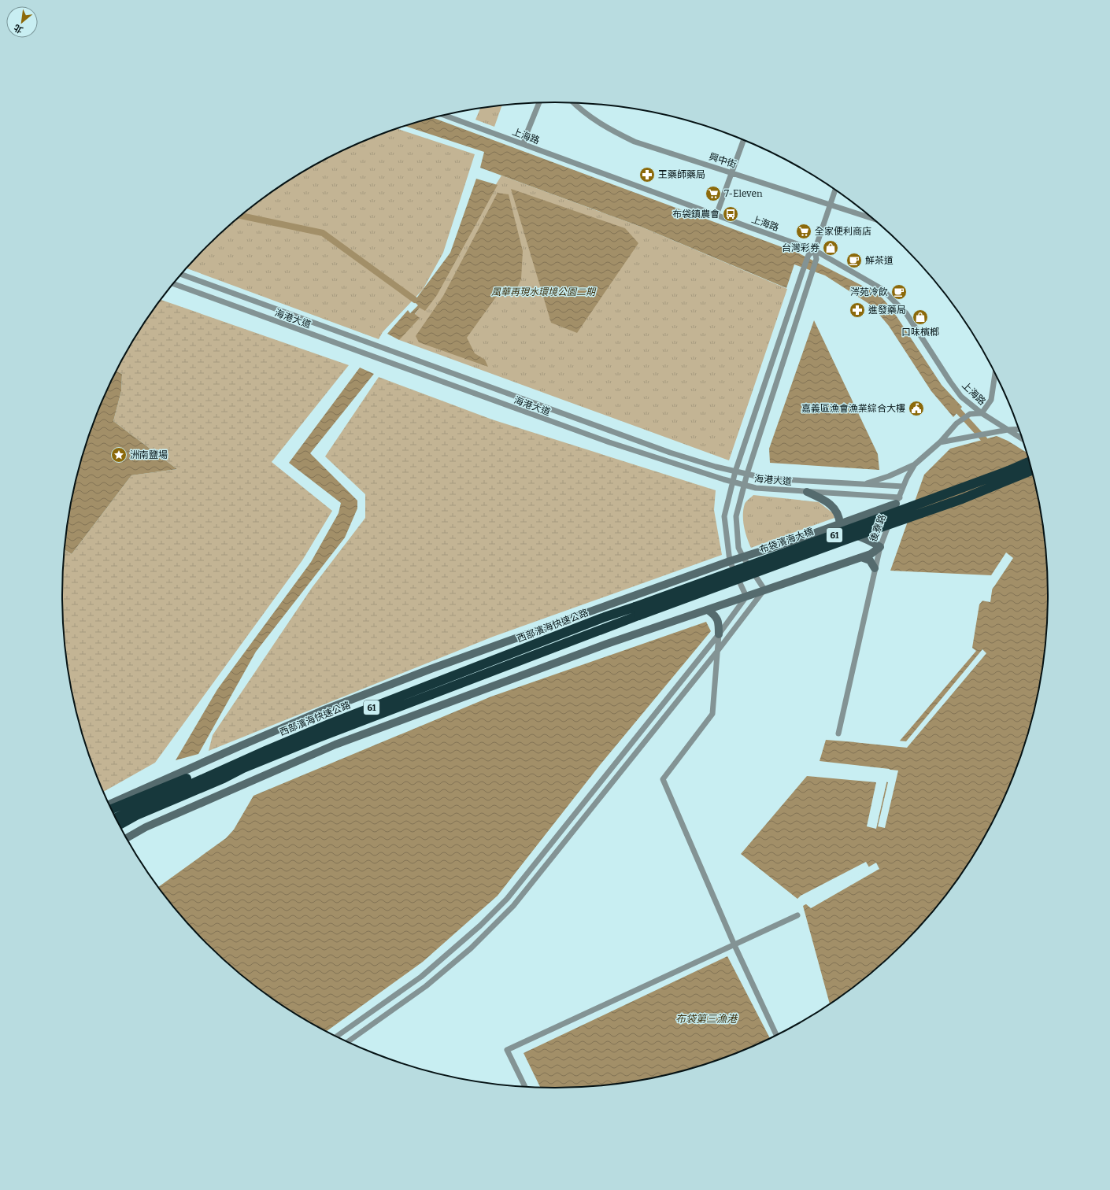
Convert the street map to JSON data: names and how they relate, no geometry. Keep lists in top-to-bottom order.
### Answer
{
  "streets": {
    "highway": ["61", "布袋濱海大橋", "西部濱海快速公路"],
    "street": [
      "上海路",
      "興中街",
      "海港大道",
      "後寮路"
    ]
  },
  "crossings": [
    ["上海路", "後寮路"],
    ["海港大道", "後寮路"],
    ["布袋濱海大橋", "西部濱海快速公路"]
  ],
  "water": ["布袋第三漁港"],
  "parks": ["風華再現水環境公園二期"],
  "places": {
    "pharmacy": ["王藥師藥局", "進發藥局"],
    "supermarket": ["7-Eleven", "全家便利商店"],
    "bus stop": ["布袋鎮農會"],
    "shop": ["台灣彩券", "口味檳榔"],
    "cafe": ["鮮茶道", "涔苑冷飲"],
    "public building": ["嘉義區漁會漁業綜合大樓"],
    "place": ["洲南鹽場"]
  },
  "north": "bottom left"
}
